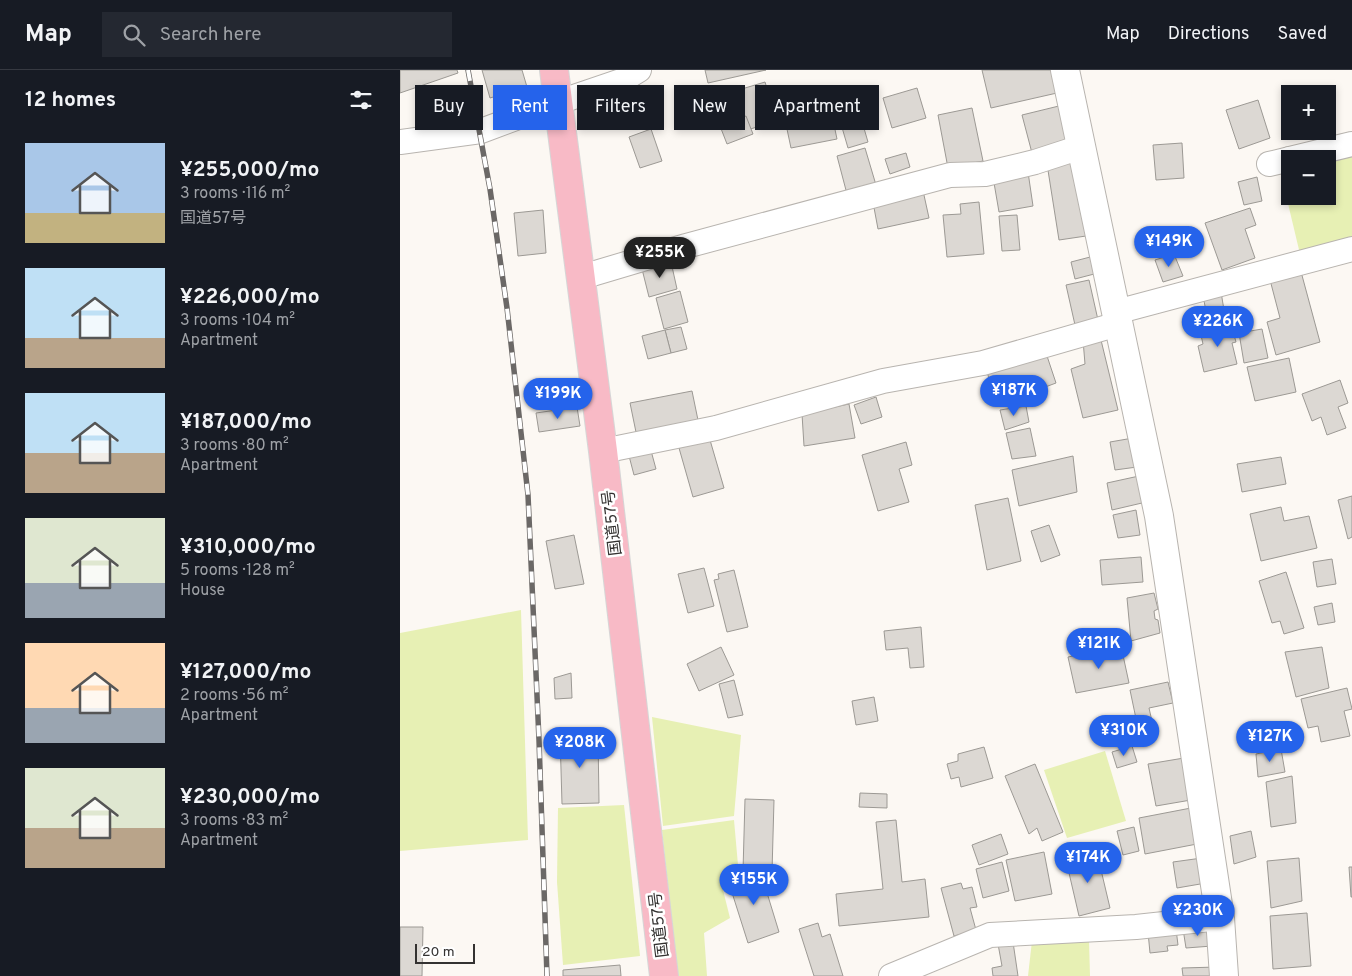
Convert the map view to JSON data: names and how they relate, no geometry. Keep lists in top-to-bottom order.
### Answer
{
  "streets": {
    "highway": ["国道57号"]
  },
  "scale_bar": "20 m",
  "page": {
    "header": "Map",
    "search": "Search here",
    "nav": ["Map", "Directions", "Saved"],
    "heading": "12 homes",
    "map_buttons": ["+", "−"],
    "chip": [
      "Buy",
      "Rent",
      "Filters",
      "New",
      "Apartment"
    ],
    "list": [
      {
        "name": "¥255,000/mo",
        "note": "3 rooms · 116 m² · 国道57号"
      },
      {
        "name": "¥226,000/mo",
        "note": "3 rooms · 104 m² · Apartment"
      },
      {
        "name": "¥187,000/mo",
        "note": "3 rooms · 80 m² · Apartment"
      },
      {
        "name": "¥310,000/mo",
        "note": "5 rooms · 128 m² · House"
      },
      {
        "name": "¥127,000/mo",
        "note": "2 rooms · 56 m² · Apartment"
      },
      {
        "name": "¥230,000/mo",
        "note": "3 rooms · 83 m² · Apartment"
      }
    ],
    "price": [
      "¥149K",
      "¥255K",
      "¥226K",
      "¥187K",
      "¥199K",
      "¥121K",
      "¥310K",
      "¥127K",
      "¥208K",
      "¥174K",
      "¥155K",
      "¥230K"
    ],
    "scale": "20 m"
  }
}
